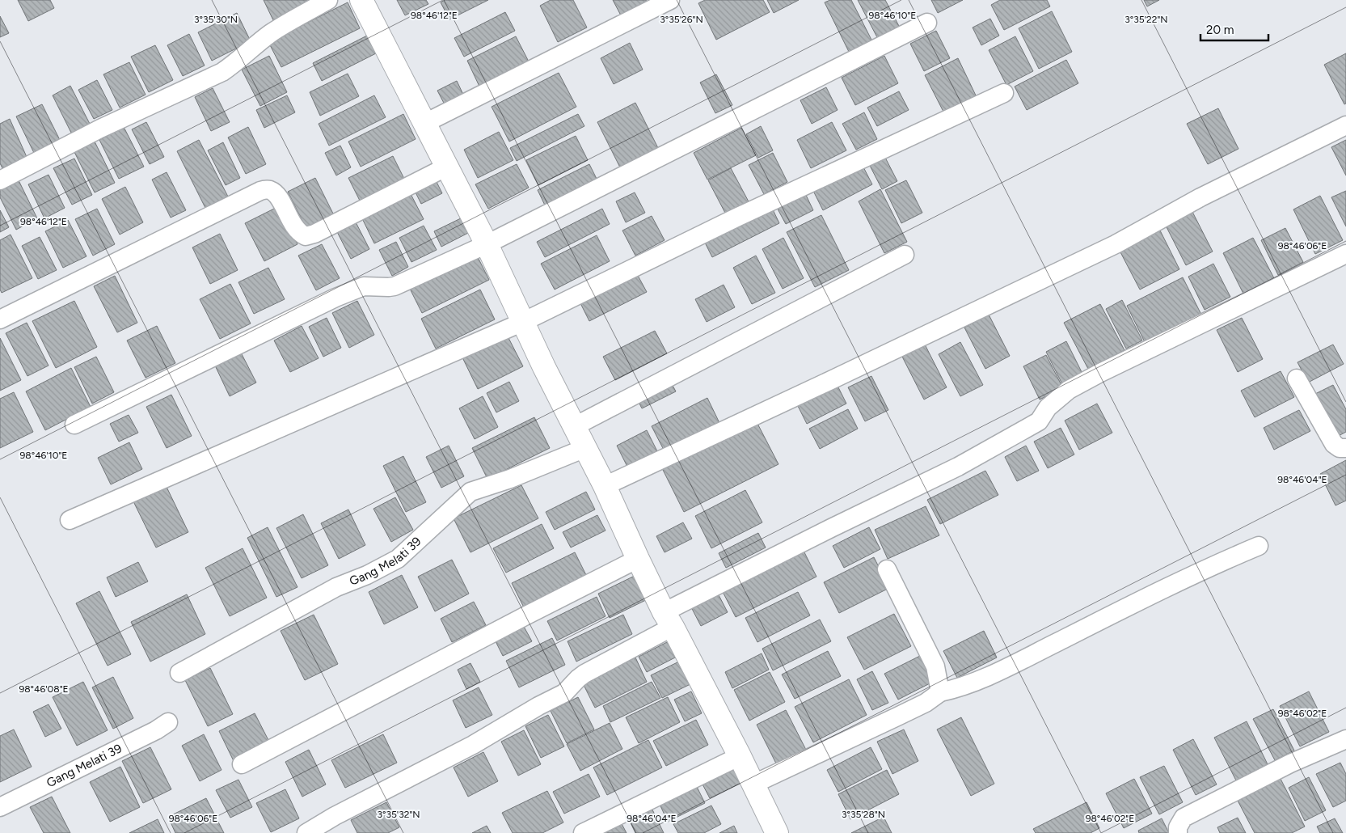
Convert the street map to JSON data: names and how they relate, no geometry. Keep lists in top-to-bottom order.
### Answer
{
  "streets": {
    "street": ["Gang Melati 39"]
  },
  "scale_bar": "20 m",
  "coordinates": [
    "98°46'12\"E",
    "98°46'10\"E",
    "3°35'30\"N",
    "3°35'26\"N",
    "3°35'22\"N",
    "98°46'06\"E",
    "98°46'04\"E",
    "98°46'08\"E",
    "98°46'02\"E",
    "3°35'32\"N",
    "3°35'28\"N"
  ]
}
